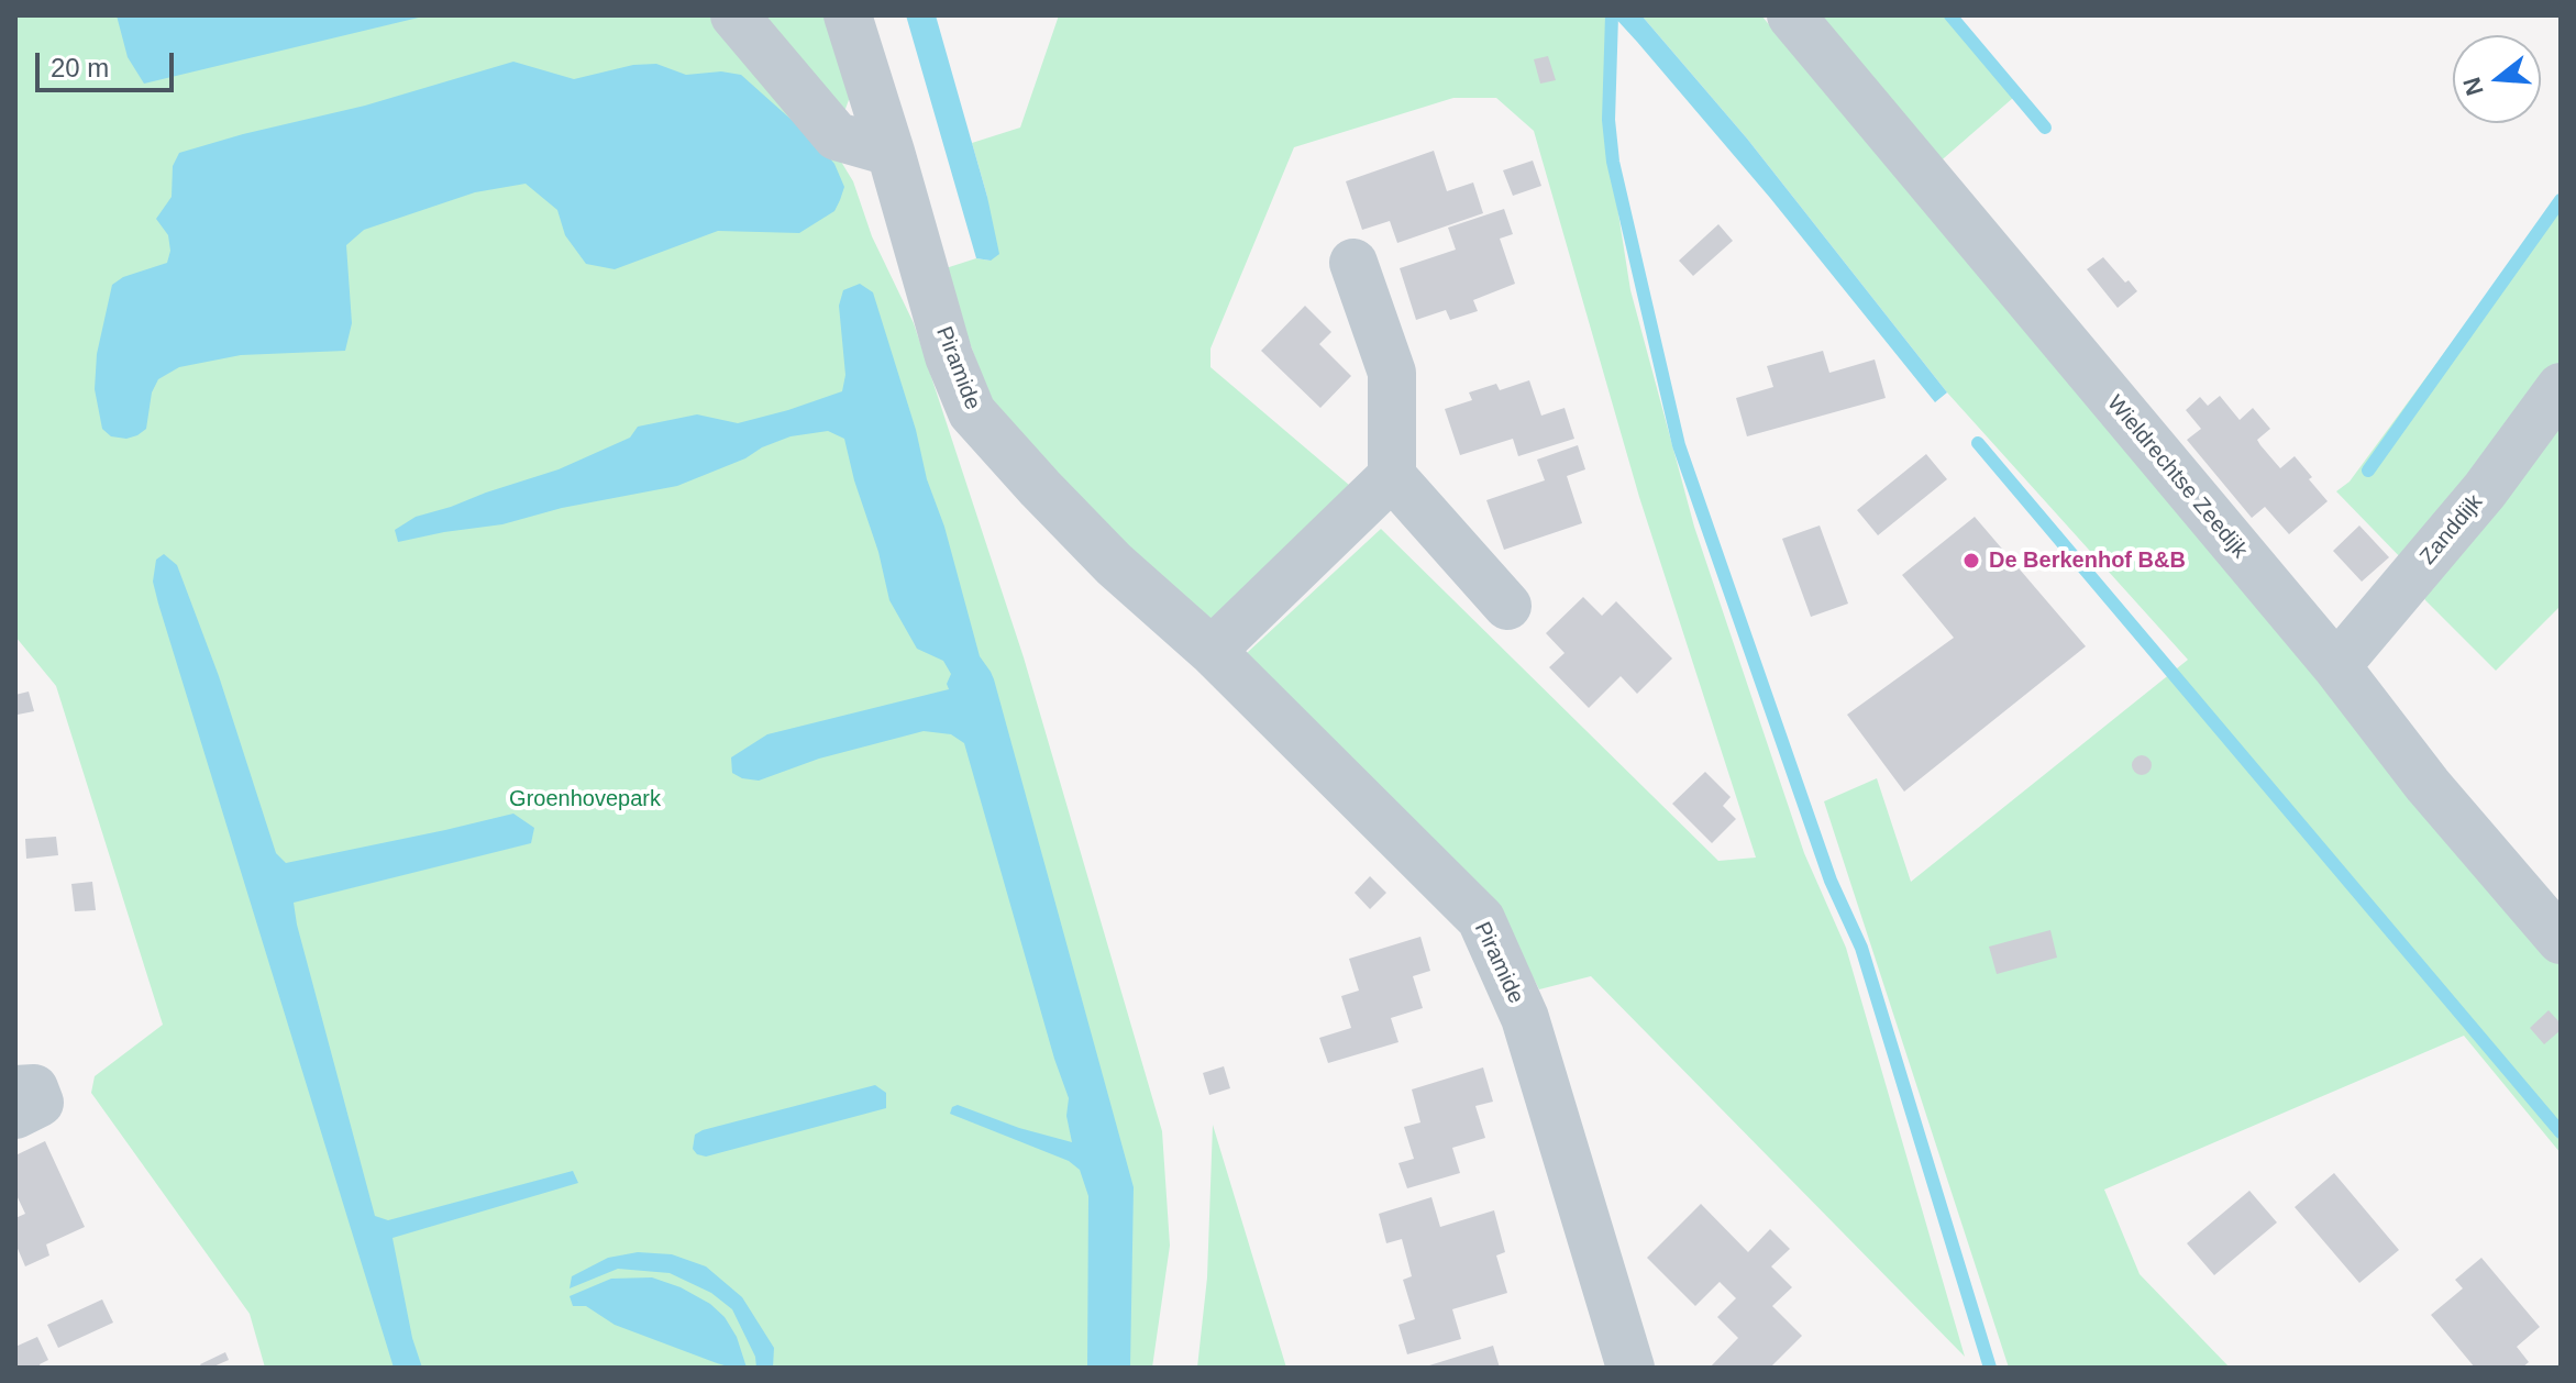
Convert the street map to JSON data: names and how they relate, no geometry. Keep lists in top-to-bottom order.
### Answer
{
  "streets": {
    "street": ["Piramide", "Wieldrechtse Zeedijk", "Zanddijk"]
  },
  "crossings": [
    ["Wieldrechtse Zeedijk", "Zanddijk"]
  ],
  "parks": ["Groenhovepark"],
  "places": ["De Berkenhof B&B"],
  "scale_bar": "20 m",
  "north": "left"
}
